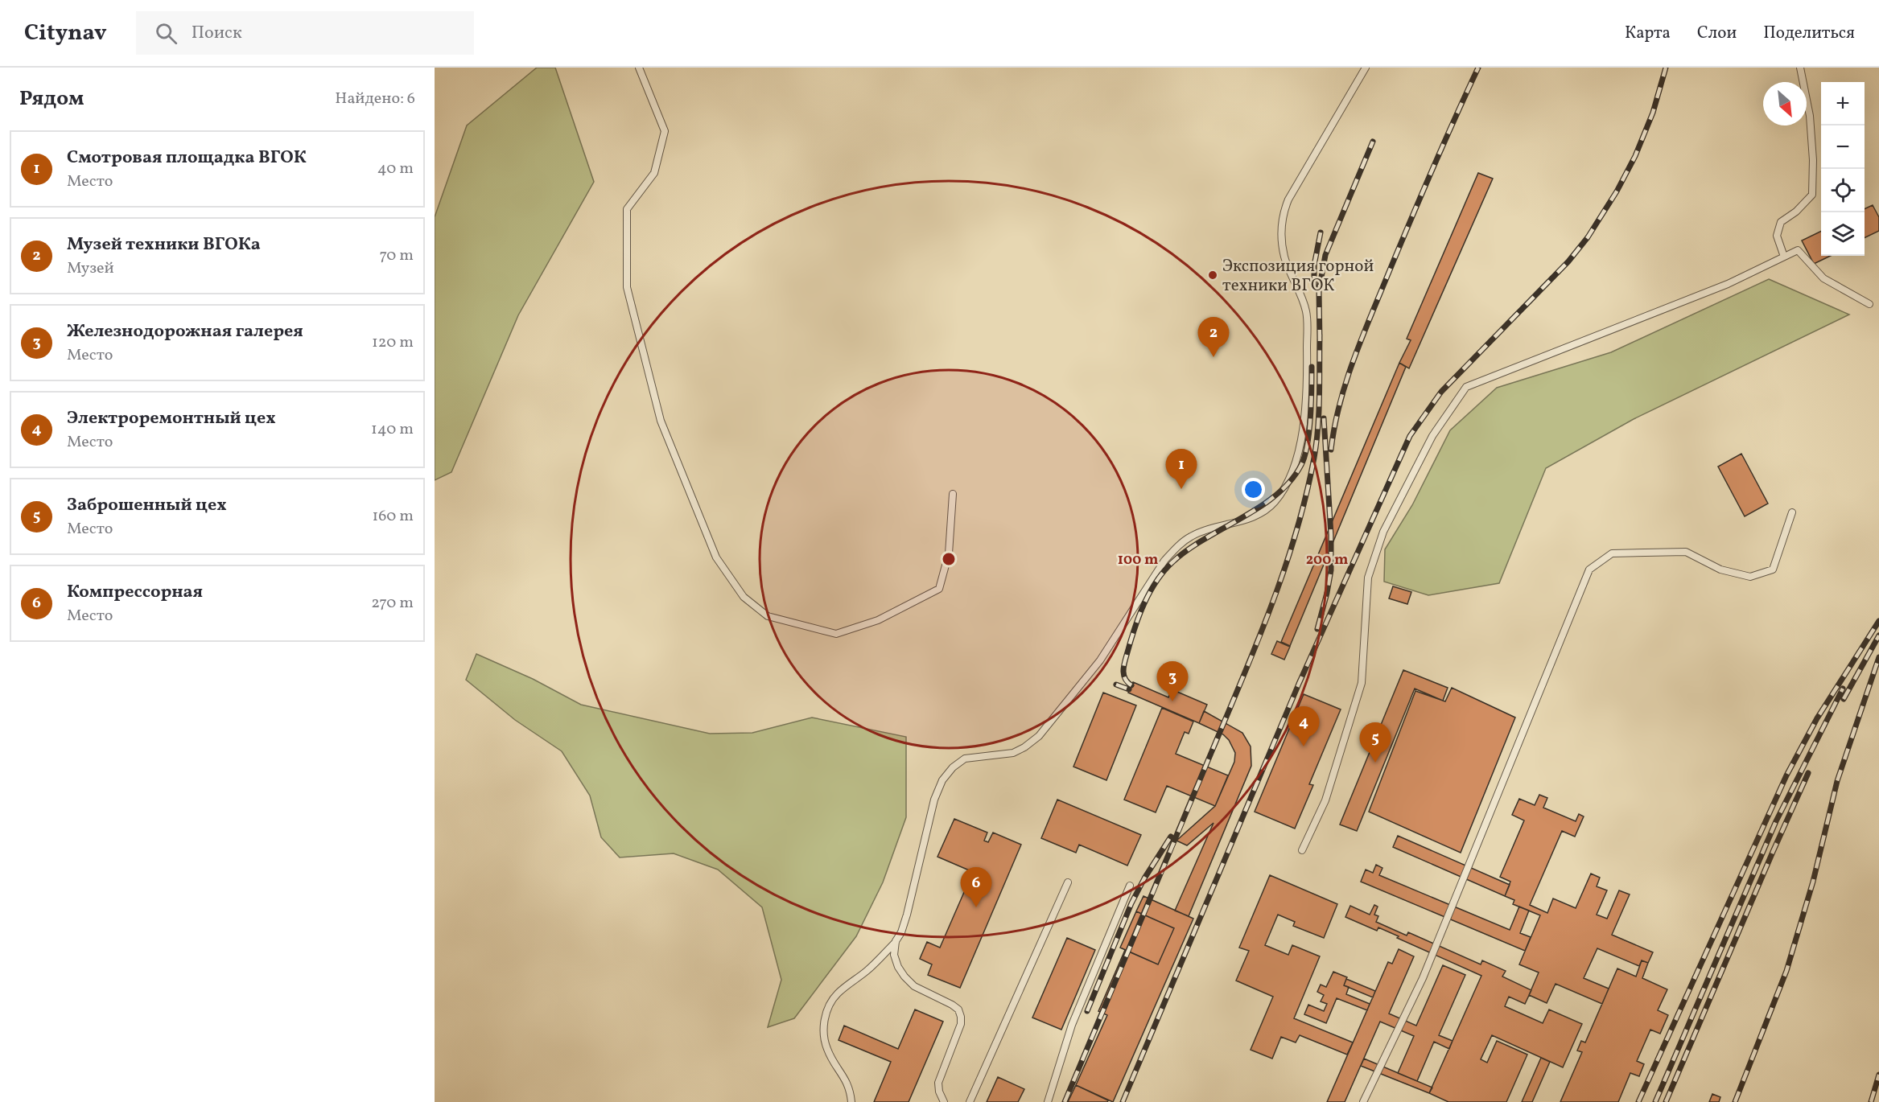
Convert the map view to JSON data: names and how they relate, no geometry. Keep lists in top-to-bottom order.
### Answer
{
  "places": ["Экспозиция горной техники ВГОК"],
  "north": "bottom right",
  "page": {
    "header": "Citynav",
    "search": "Поиск",
    "nav": ["Карта", "Слои", "Поделиться"],
    "heading": ["Рядом", "Найдено: 6"],
    "map_buttons": ["+", "−"],
    "list": [
      {
        "mark": "1",
        "name": "Смотровая площадка ВГОК",
        "note": "Место",
        "value": "40 m"
      },
      {
        "mark": "2",
        "name": "Музей техники ВГОКа",
        "note": "Музей",
        "value": "70 m"
      },
      {
        "mark": "3",
        "name": "Железнодорожная галерея",
        "note": "Место",
        "value": "120 m"
      },
      {
        "mark": "4",
        "name": "Электроремонтный цех",
        "note": "Место",
        "value": "140 m"
      },
      {
        "mark": "5",
        "name": "Заброшенный цех",
        "note": "Место",
        "value": "160 m"
      },
      {
        "mark": "6",
        "name": "Компрессорная",
        "note": "Место",
        "value": "270 m"
      }
    ],
    "pins": [
      "2",
      "1",
      "3",
      "4",
      "5",
      "6"
    ]
  },
  "rings": ["100 m", "200 m"]
}
